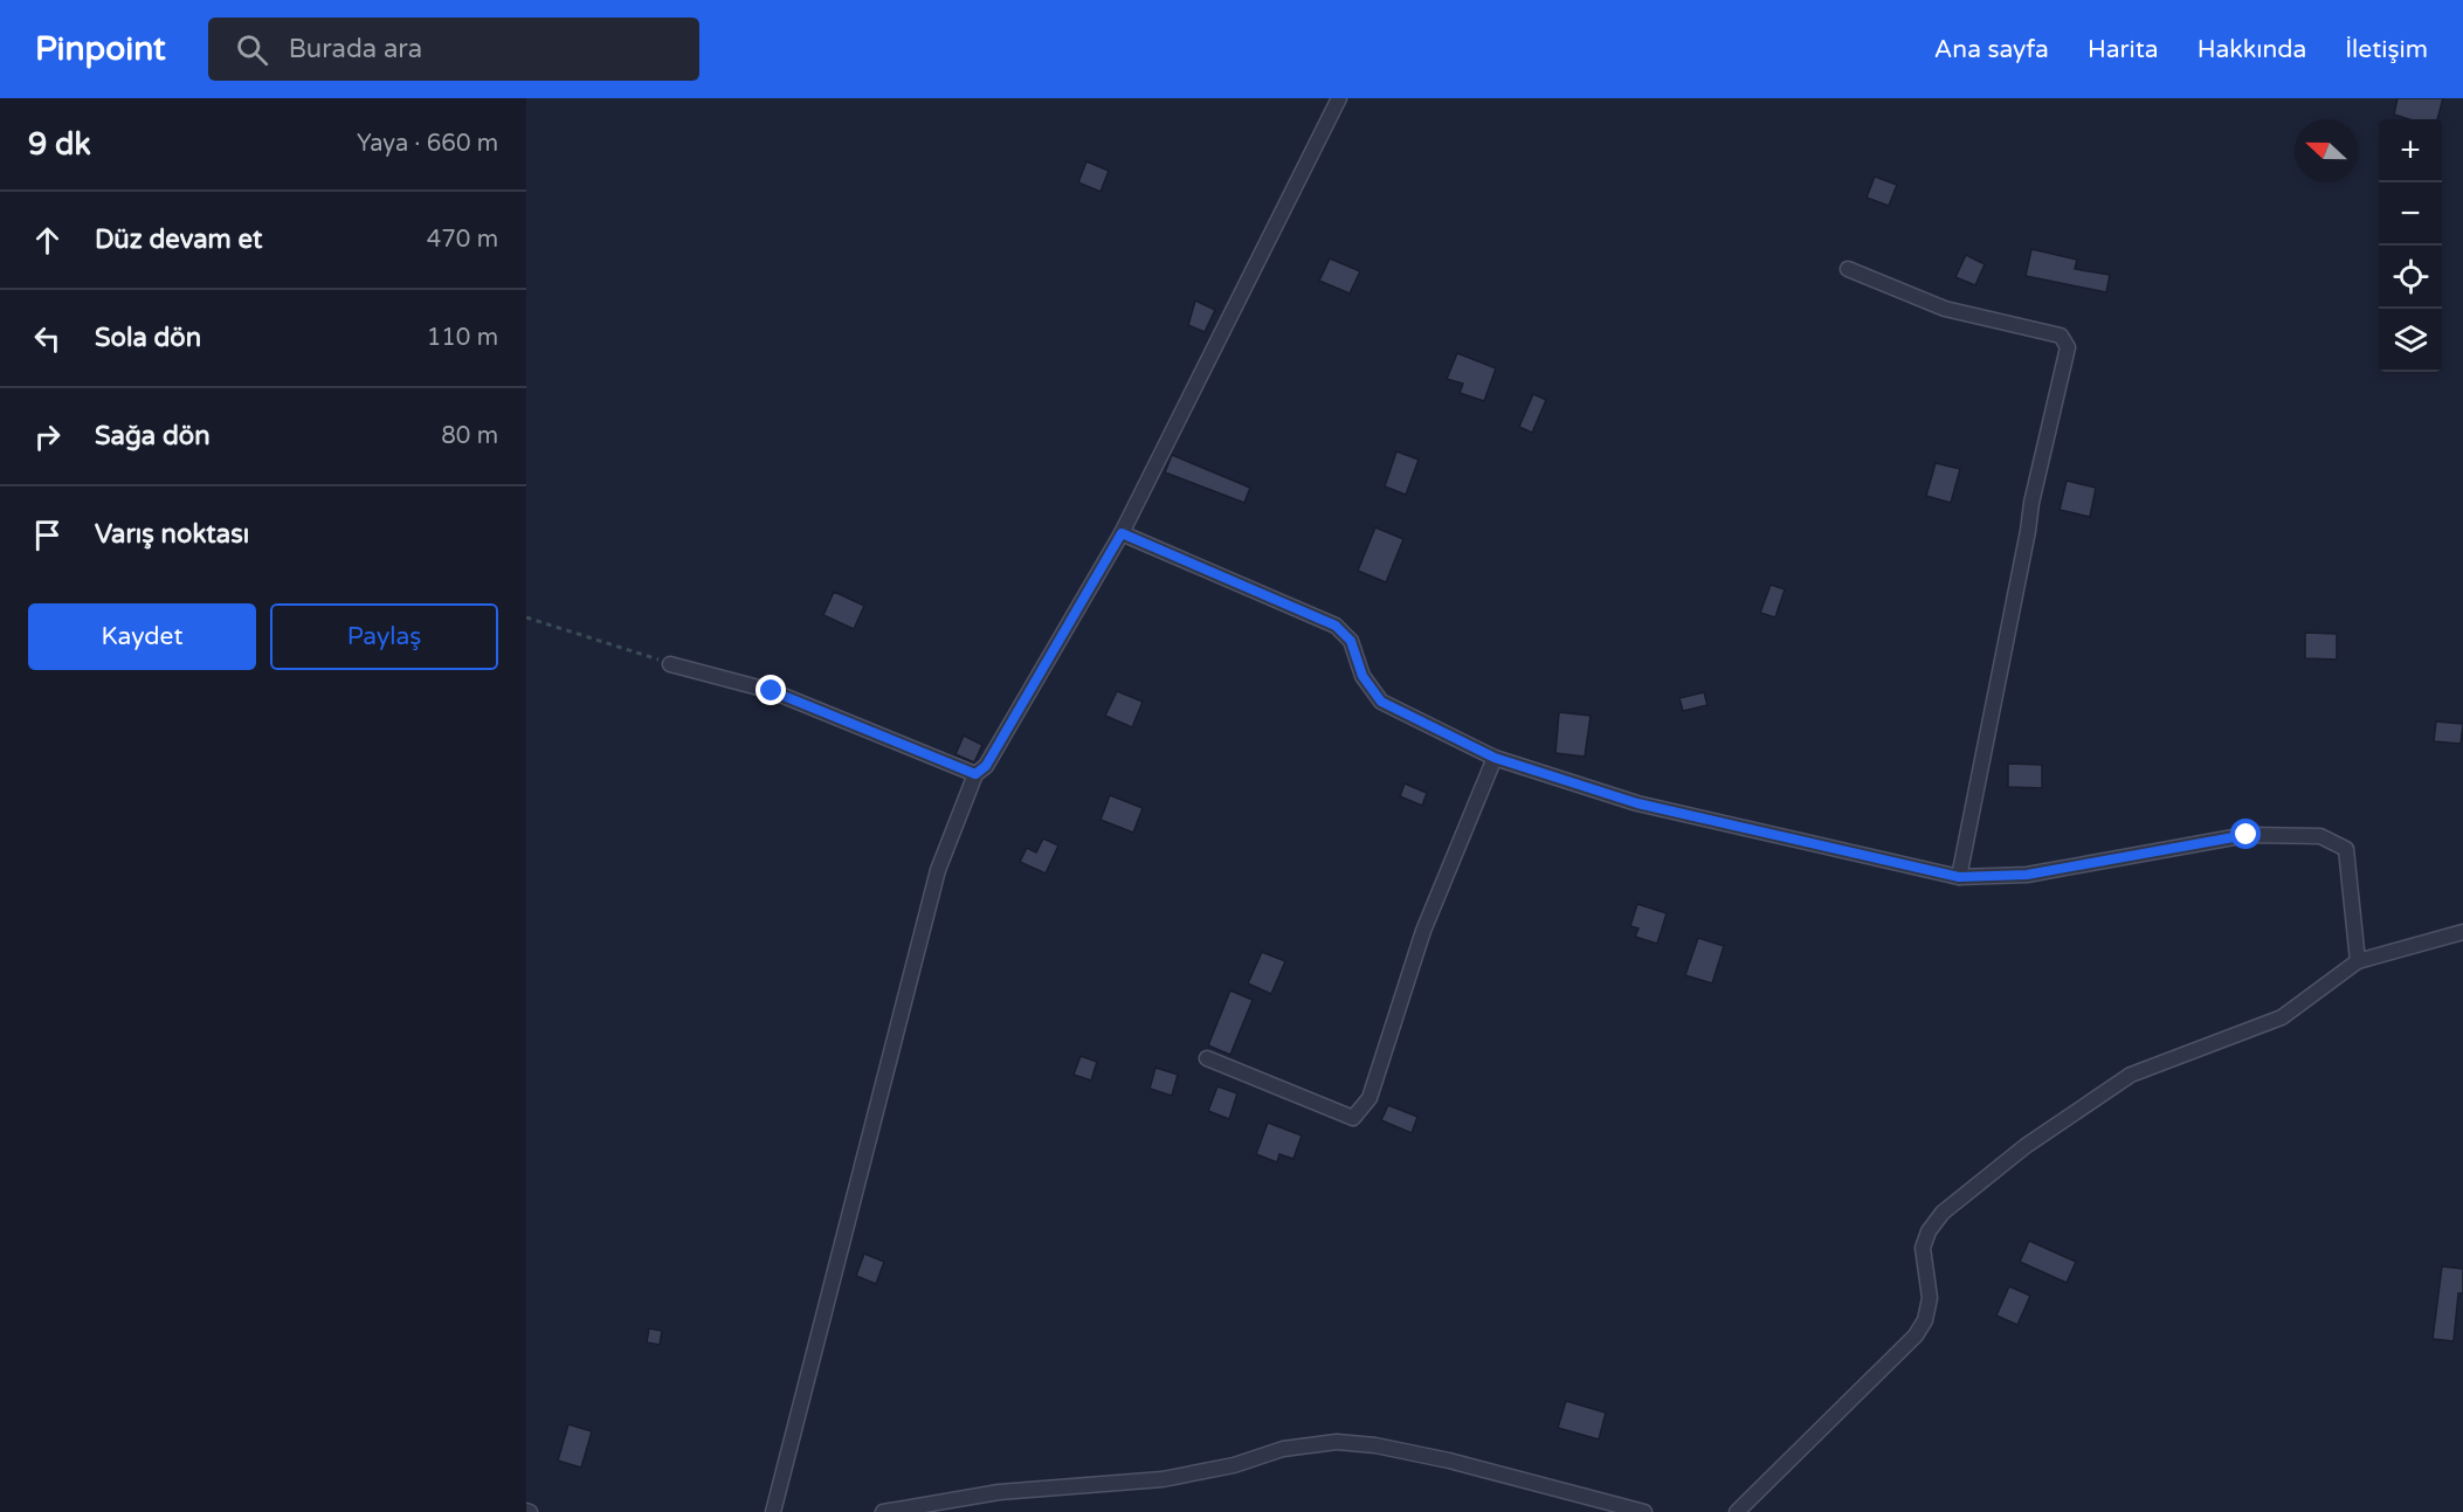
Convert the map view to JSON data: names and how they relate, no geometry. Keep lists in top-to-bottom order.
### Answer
{
  "north": "left",
  "page": {
    "header": "Pinpoint",
    "search": "Burada ara",
    "nav": [
      "Ana sayfa",
      "Harita",
      "Hakkında",
      "İletişim"
    ],
    "heading": ["9 dk", "Yaya · 660 m"],
    "map_buttons": ["+", "−"],
    "list": [
      ["Düz devam et", "470 m"],
      ["Sola dön", "110 m"],
      ["Sağa dön", "80 m"],
      "Varış noktası"
    ],
    "buttons": ["Kaydet", "Paylaş"]
  }
}
